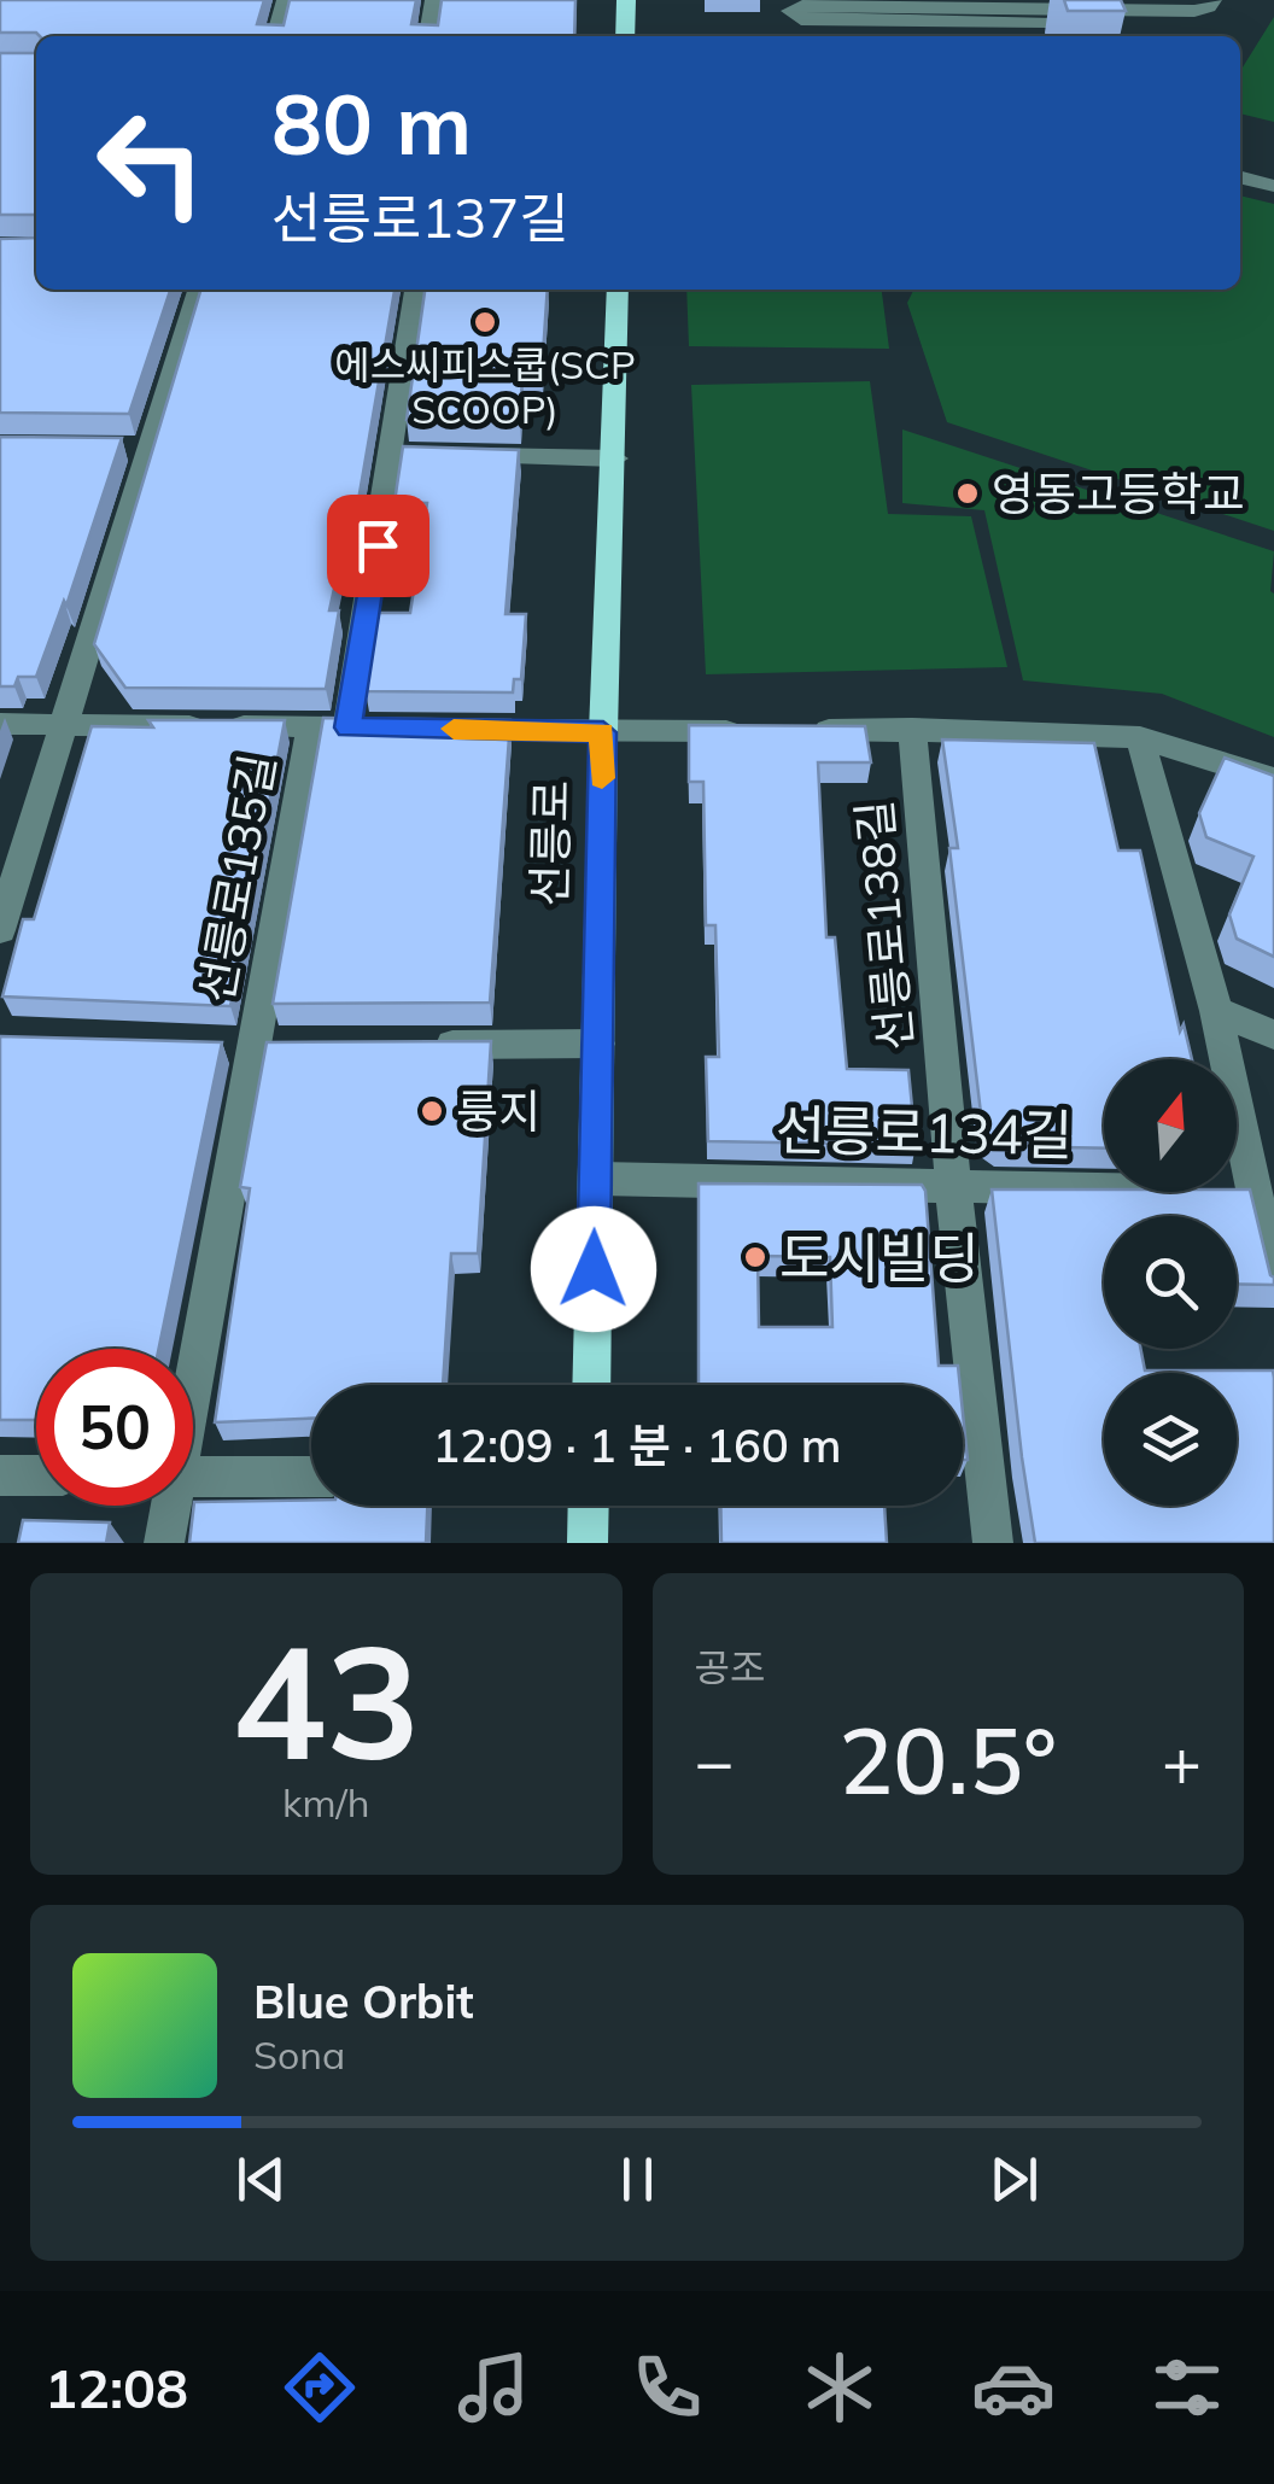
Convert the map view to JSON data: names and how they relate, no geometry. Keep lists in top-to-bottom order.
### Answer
{
  "streets": {
    "main road": ["선릉로"],
    "street": ["선릉로135길", "선릉로138길", "선릉로134길"]
  },
  "crossings": [
    ["선릉로", "선릉로134길"],
    ["선릉로138길", "선릉로134길"]
  ],
  "places": [
    "에스씨피스쿱(SCP SCOOP)",
    "영동고등학교",
    "룽지",
    "도시빌딩"
  ],
  "north": "top",
  "page": {
    "turn": ["80 m", "선릉로137길"],
    "limit": "50",
    "trip": "12:09 · 1 분 · 160 m",
    "tile": [
      ["43", "km/h"],
      "공조"
    ],
    "heat": ["−", "20.5°", "+"],
    "song": ["Blue Orbit", "Sona"],
    "tabs": "12:08"
  }
}
